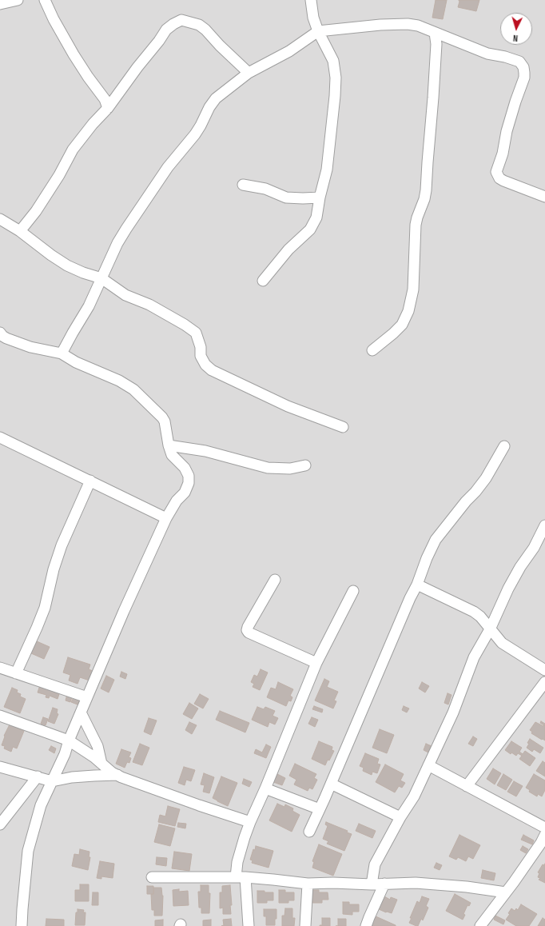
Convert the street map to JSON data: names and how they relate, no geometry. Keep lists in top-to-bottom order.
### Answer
{
  "north": "bottom"
}
